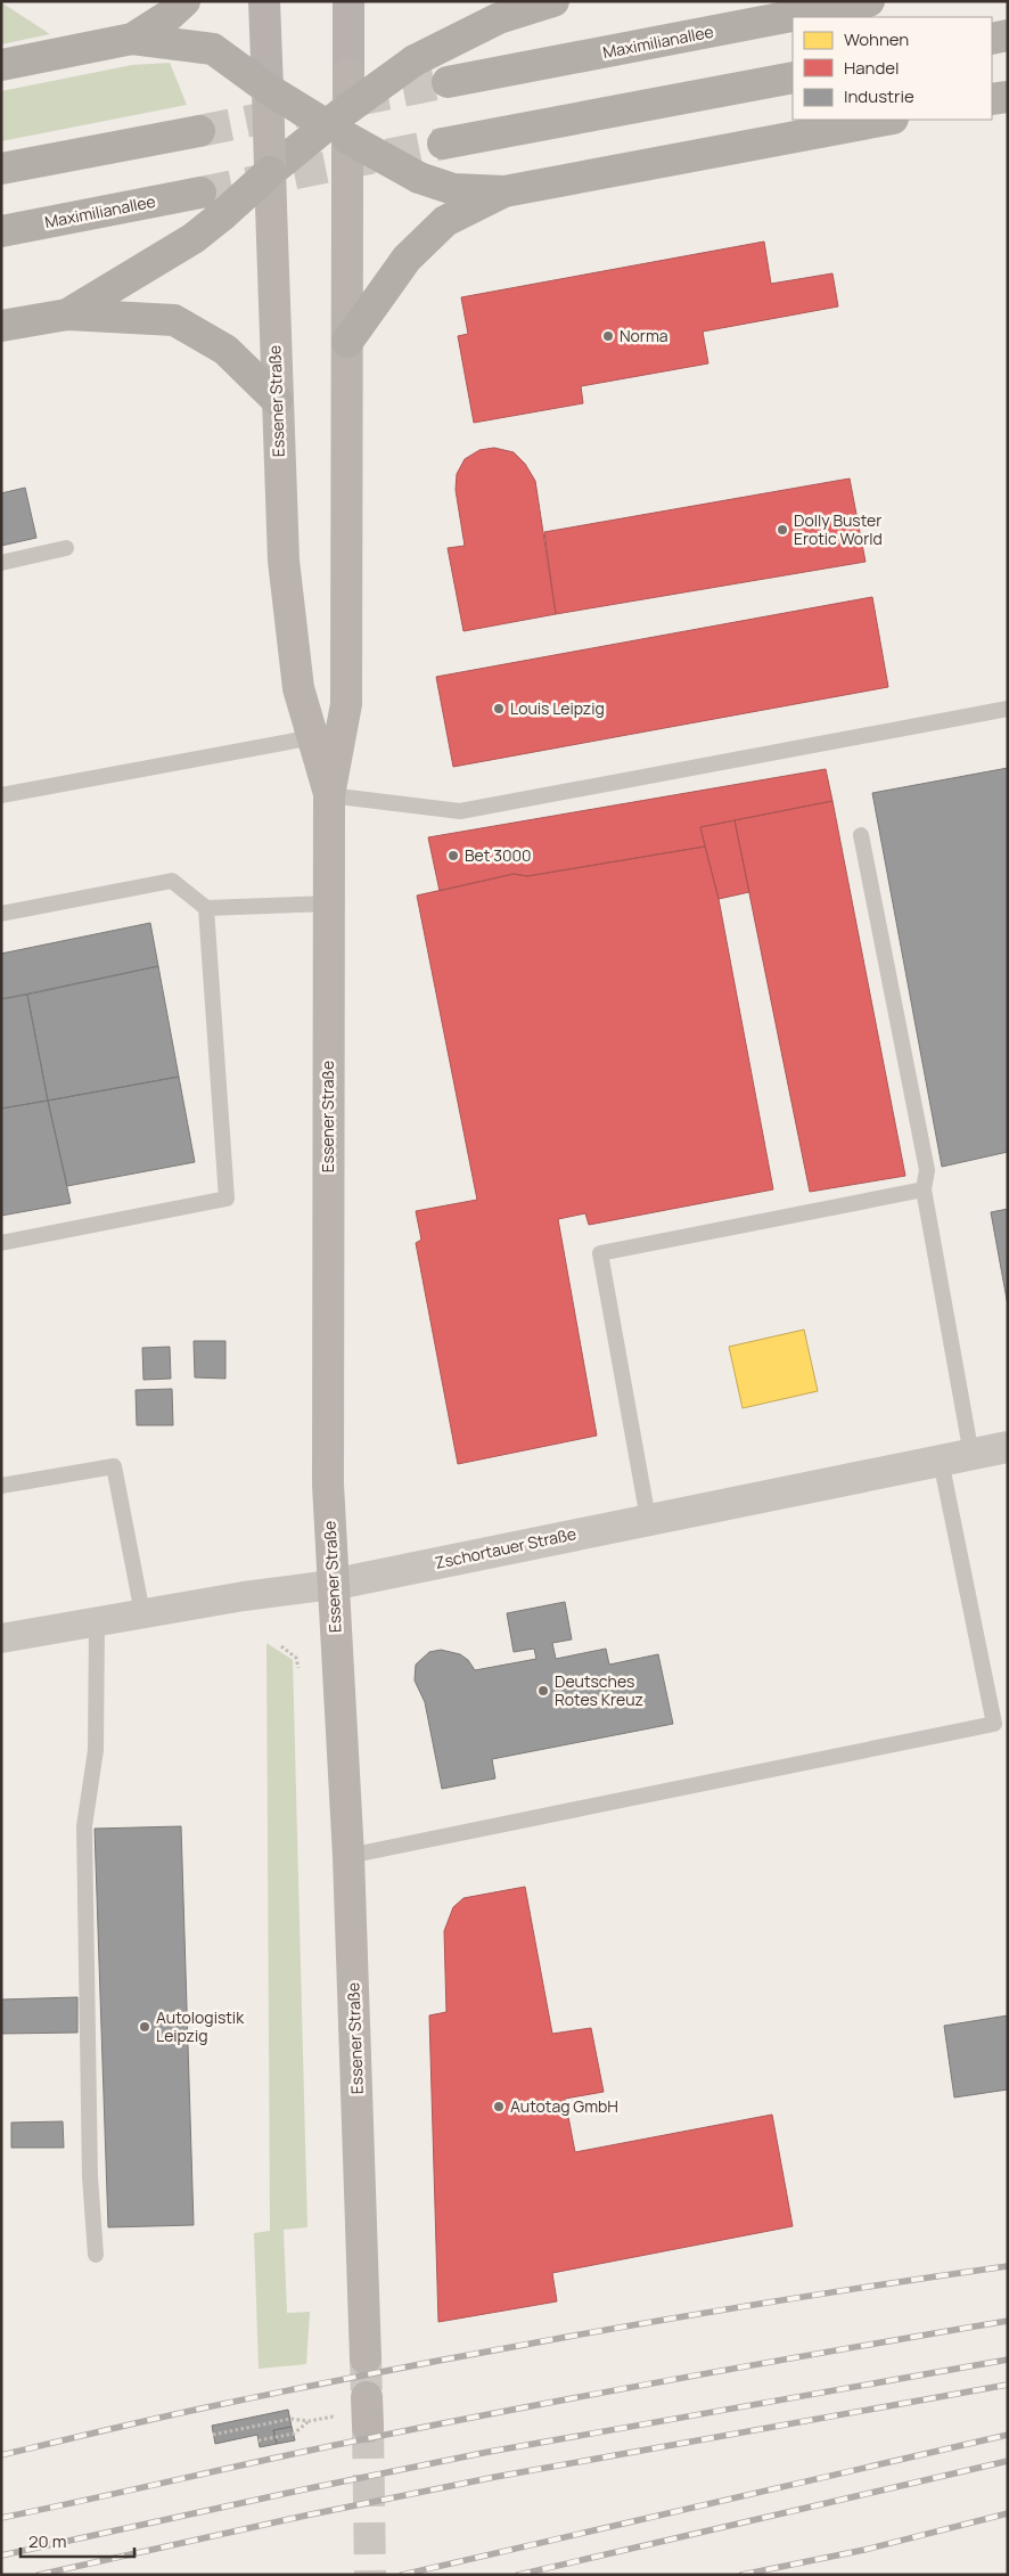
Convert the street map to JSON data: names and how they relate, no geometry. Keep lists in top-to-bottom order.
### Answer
{
  "streets": {
    "highway": ["Maximilianallee"],
    "main road": ["Essener Straße"],
    "street": ["Zschortauer Straße"]
  },
  "crossings": [
    ["Essener Straße", "Zschortauer Straße"]
  ],
  "places": [
    "Norma",
    "Dolly Buster Erotic World",
    "Louis Leipzig",
    "Bet 3000",
    "Deutsches Rotes Kreuz",
    "Autologistik Leipzig",
    "Autotag GmbH"
  ],
  "legend": ["Wohnen", "Handel", "Industrie"],
  "scale_bar": "20 m"
}
